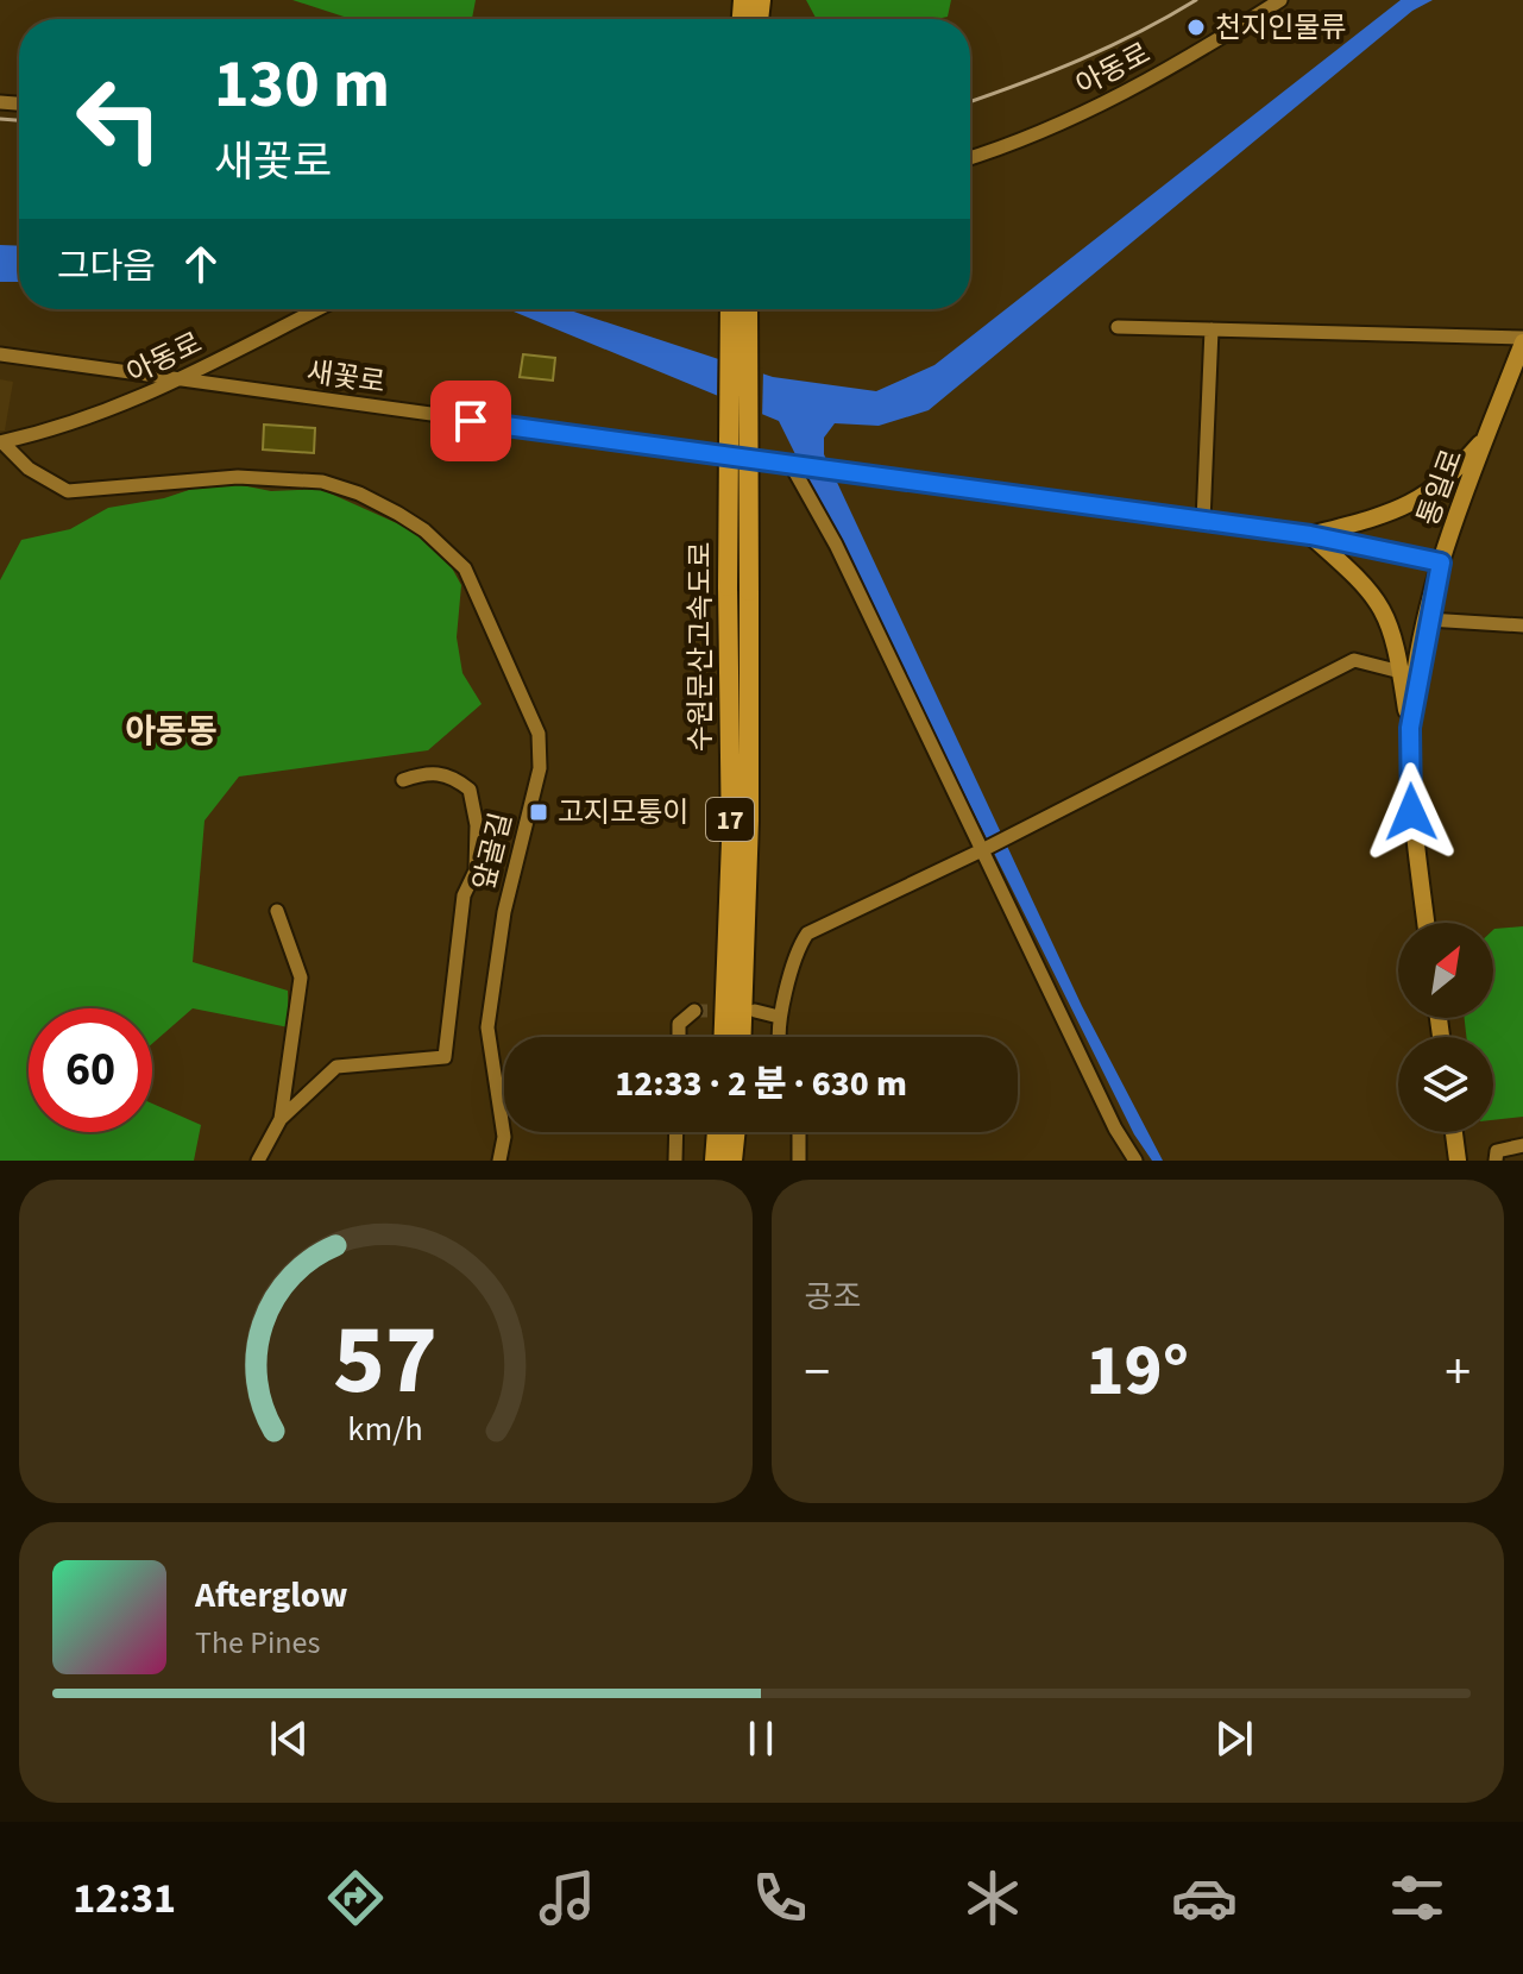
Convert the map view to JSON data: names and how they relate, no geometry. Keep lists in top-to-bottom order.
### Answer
{
  "streets": {
    "highway": ["수원문산고속도로", "17"],
    "main road": ["통일로"],
    "street": ["아동로", "새꽃로", "앞골길"]
  },
  "crossings": [
    ["아동로", "새꽃로"],
    ["아동로", "앞골길"]
  ],
  "districts": ["아동동"],
  "places": {
    "other": ["천지인물류"],
    "transit": ["고지모퉁이"]
  },
  "north": "top right",
  "page": {
    "turn": ["130 m", "새꽃로"],
    "then": "그다음",
    "limit": "60",
    "trip": "12:33 · 2 분 · 630 m",
    "tile": "공조",
    "heat": ["−", "19°", "+"],
    "song": ["Afterglow", "The Pines"],
    "tabs": "12:31",
    "gauge": ["57", "km/h"]
  }
}
